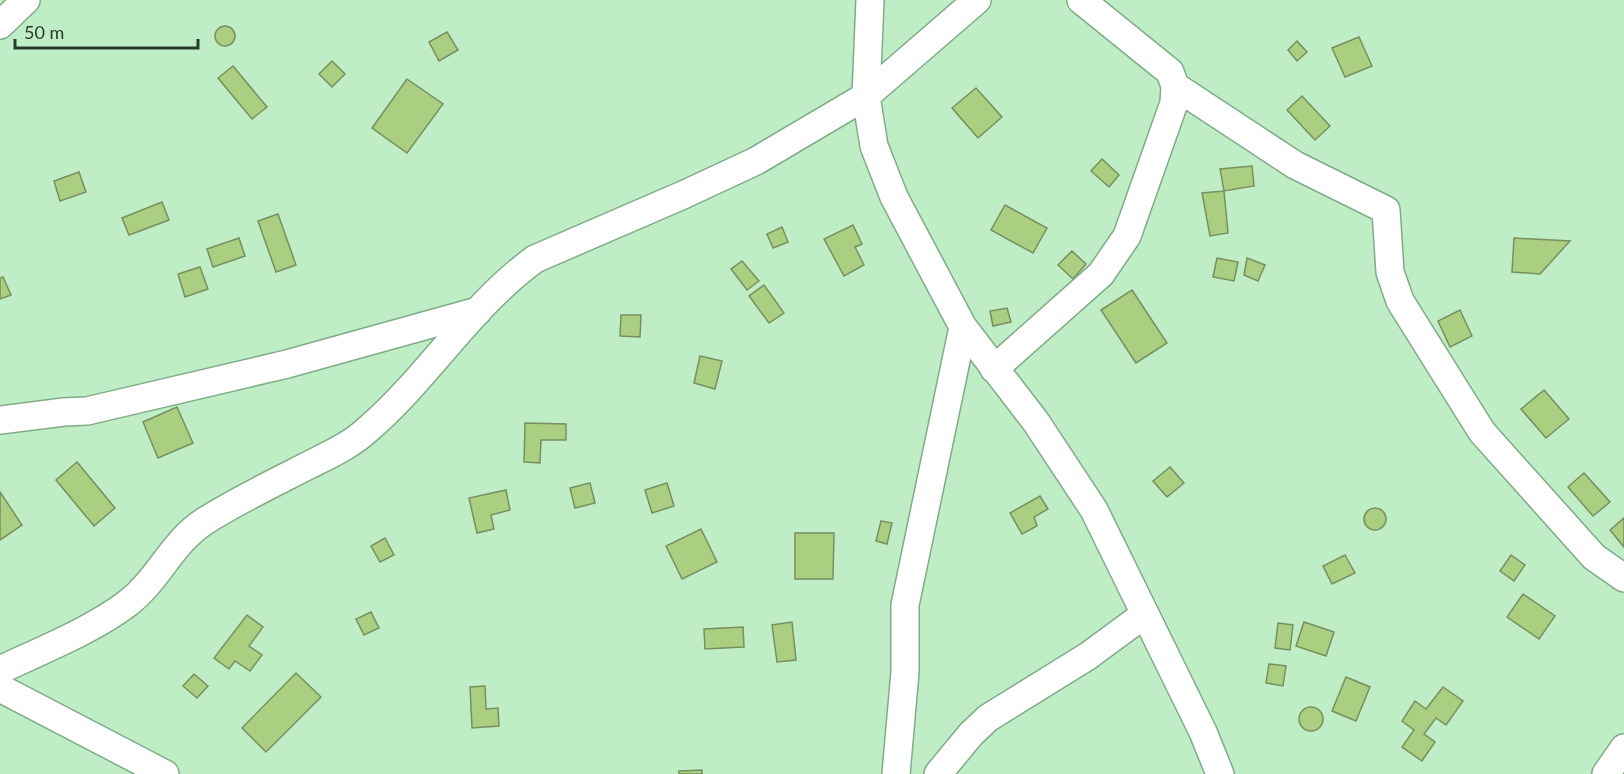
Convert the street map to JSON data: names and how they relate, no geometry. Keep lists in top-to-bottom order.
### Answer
{
  "scale_bar": "50 m"
}
